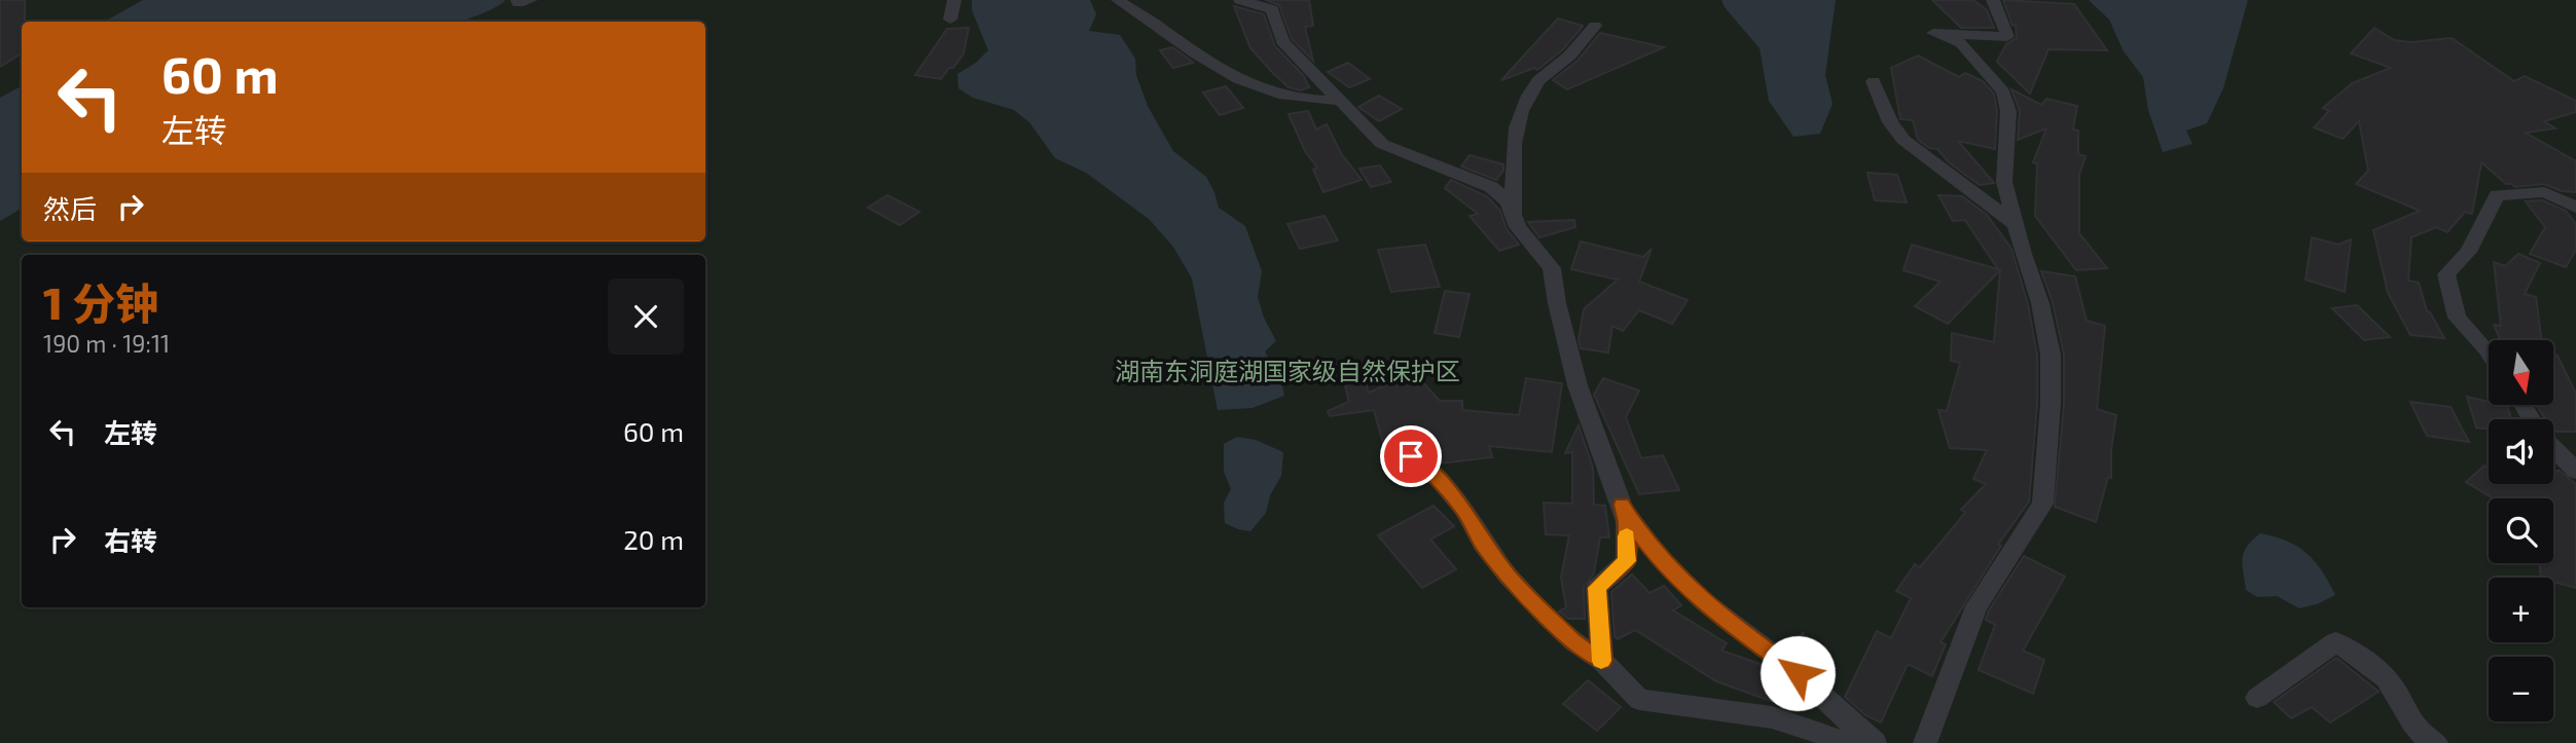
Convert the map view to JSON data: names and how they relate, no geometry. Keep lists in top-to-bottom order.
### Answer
{
  "parks": ["湖南东洞庭湖国家级自然保护区"],
  "north": "bottom",
  "page": {
    "turn": ["60 m", "左转"],
    "then": "然后",
    "heading": ["1 分钟", "190 m · 19:11"],
    "map_buttons": ["+", "−"],
    "list": [
      {
        "name": "左转",
        "value": "60 m"
      },
      {
        "name": "右转",
        "value": "20 m"
      }
    ]
  }
}
